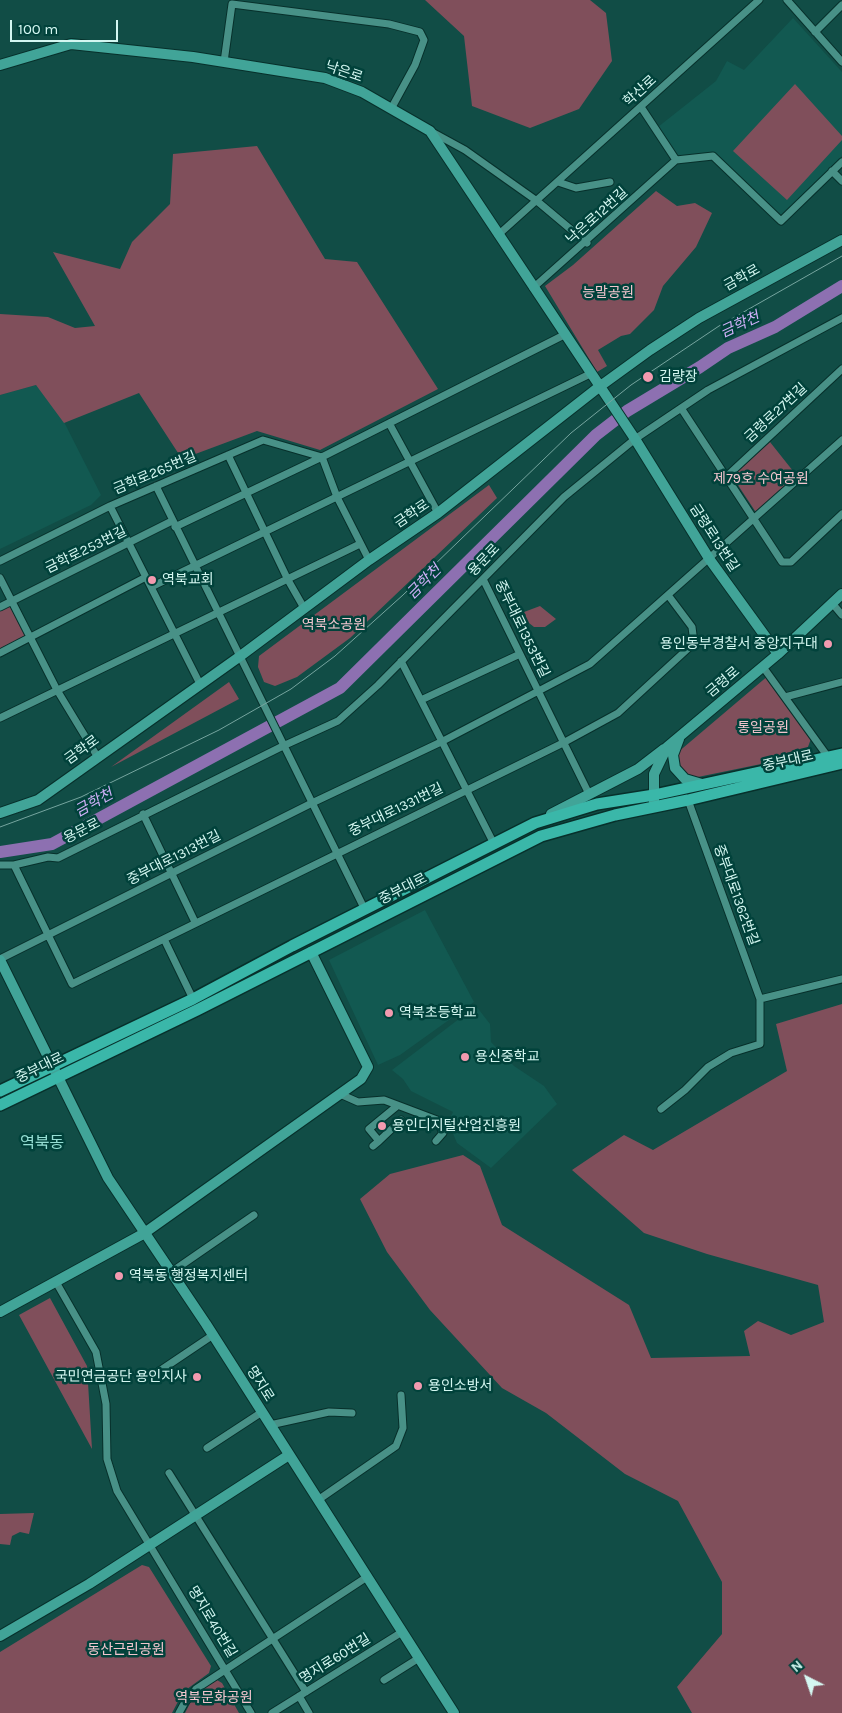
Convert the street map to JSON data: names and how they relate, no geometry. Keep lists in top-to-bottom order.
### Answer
{
  "streets": {
    "main road": [
      "낙은로",
      "금학로",
      "금령로13번길",
      "금령로",
      "중부대로",
      "명지로"
    ],
    "street": [
      "학산로",
      "낙은로12번길",
      "금령로27번길",
      "금학로265번길",
      "금학로253번길",
      "용문로",
      "중부대로1353번길",
      "중부대로1331번길",
      "중부대로1313번길",
      "중부대로1362번길",
      "명지로40번길",
      "명지로60번길"
    ]
  },
  "crossings": [
    ["낙은로", "학산로"],
    ["낙은로", "낙은로12번길"],
    ["낙은로", "금학로"],
    ["낙은로", "금령로13번길"],
    ["낙은로", "금학로253번길"],
    ["금학로", "금학로265번길"],
    ["금학로", "금령로13번길"],
    ["금학로265번길", "금학로253번길"],
    ["금령로13번길", "용문로"],
    ["금령로13번길", "중부대로1353번길"],
    ["금령로13번길", "금령로"],
    ["용문로", "중부대로1353번길"],
    ["중부대로1353번길", "중부대로1331번길"],
    ["금령로", "중부대로"],
    ["중부대로", "중부대로1362번길"],
    ["중부대로", "명지로"],
    ["중부대로1313번길", "명지로"],
    ["명지로", "명지로60번길"]
  ],
  "districts": ["역북동"],
  "water": ["금학천"],
  "parks": [
    "능말공원",
    "제79호 수여공원",
    "역북소공원",
    "통일공원",
    "동산근린공원",
    "역북문화공원"
  ],
  "places": [
    "김량장",
    "역북교회",
    "용인동부경찰서 중앙지구대",
    "역북초등학교",
    "용신중학교",
    "용인디지털산업진흥원",
    "역북동 행정복지센터",
    "국민연금공단 용인지사",
    "용인소방서"
  ],
  "scale_bar": "100 m",
  "north": "top left"
}
